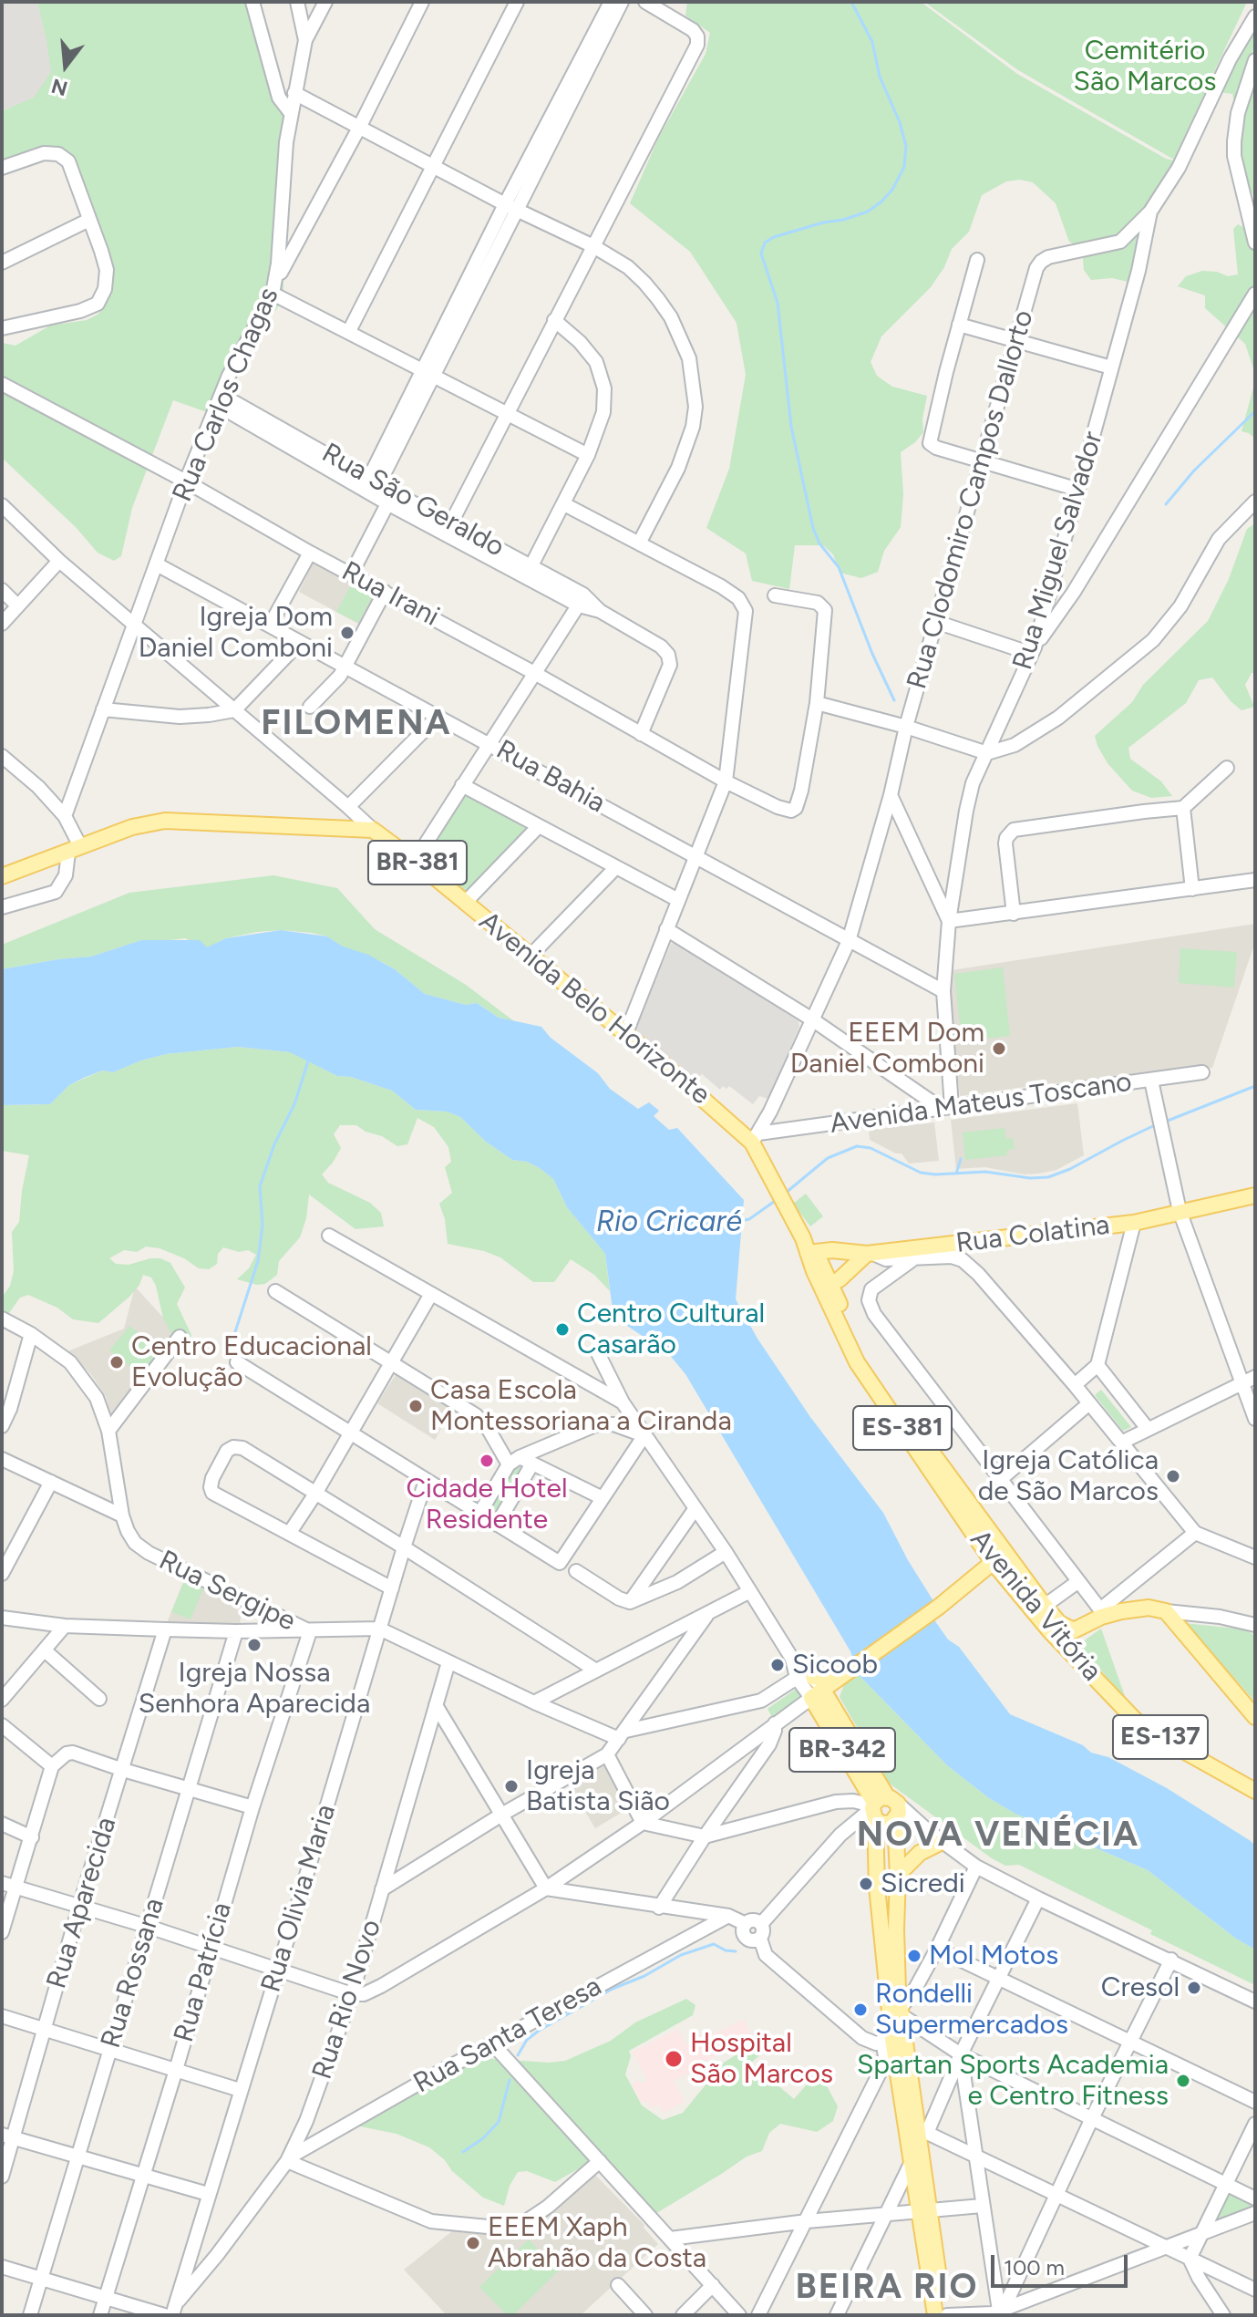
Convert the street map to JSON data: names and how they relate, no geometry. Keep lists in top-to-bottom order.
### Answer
{
  "streets": {
    "main road": [
      "BR-381",
      "Avenida Belo Horizonte",
      "Rua Colatina",
      "ES-381",
      "Avenida Vitória",
      "ES-137",
      "BR-342"
    ],
    "street": [
      "Rua Carlos Chagas",
      "Rua Clodomiro Campos Dallorto",
      "Rua São Geraldo",
      "Rua Miguel Salvador",
      "Rua Irani",
      "Rua Bahia",
      "Avenida Mateus Toscano",
      "Rua Sergipe",
      "Rua Olivia Maria",
      "Rua Aparecida",
      "Rua Patrícia",
      "Rua Rossana",
      "Rua Rio Novo",
      "Rua Santa Teresa"
    ]
  },
  "crossings": [
    ["Rua Carlos Chagas", "Rua São Geraldo"],
    ["Rua Carlos Chagas", "Rua Irani"],
    ["Rua Carlos Chagas", "Rua Bahia"],
    ["Rua Clodomiro Campos Dallorto", "Rua Miguel Salvador"],
    ["Rua Clodomiro Campos Dallorto", "Rua Bahia"],
    ["Rua Clodomiro Campos Dallorto", "Avenida Belo Horizonte"],
    ["Rua Clodomiro Campos Dallorto", "Avenida Mateus Toscano"],
    ["Rua São Geraldo", "Rua Irani"],
    ["Rua Miguel Salvador", "Rua Bahia"],
    ["Rua Miguel Salvador", "Avenida Mateus Toscano"],
    ["BR-381", "Avenida Belo Horizonte"],
    ["Avenida Belo Horizonte", "Avenida Mateus Toscano"],
    ["Avenida Belo Horizonte", "Rua Colatina"],
    ["Avenida Belo Horizonte", "Avenida Vitória"],
    ["Rua Colatina", "Avenida Vitória"],
    ["Rua Sergipe", "Rua Olivia Maria"],
    ["Rua Sergipe", "Rua Patrícia"],
    ["Rua Sergipe", "Rua Rio Novo"],
    ["Rua Olivia Maria", "Rua Rio Novo"],
    ["Rua Rio Novo", "Rua Santa Teresa"]
  ],
  "districts": ["FILOMENA", "NOVA VENÉCIA", "BEIRA RIO"],
  "water": ["Rio Cricaré"],
  "parks": ["Cemitério São Marcos"],
  "places": [
    "Igreja Dom Daniel Comboni",
    "EEEM Dom Daniel Comboni",
    "Centro Cultural Casarão",
    "Centro Educacional Evolução",
    "Casa Escola Montessoriana a Ciranda",
    "Cidade Hotel Residente",
    "Igreja Católica de São Marcos",
    "Igreja Nossa Senhora Aparecida",
    "Sicoob",
    "Igreja Batista Sião",
    "Sicredi",
    "Mol Motos",
    "Cresol",
    "Rondelli Supermercados",
    "Hospital São Marcos",
    "Spartan Sports Academia e Centro Fitness",
    "EEEM Xaph Abrahão da Costa"
  ],
  "scale_bar": "100 m",
  "north": "bottom"
}
